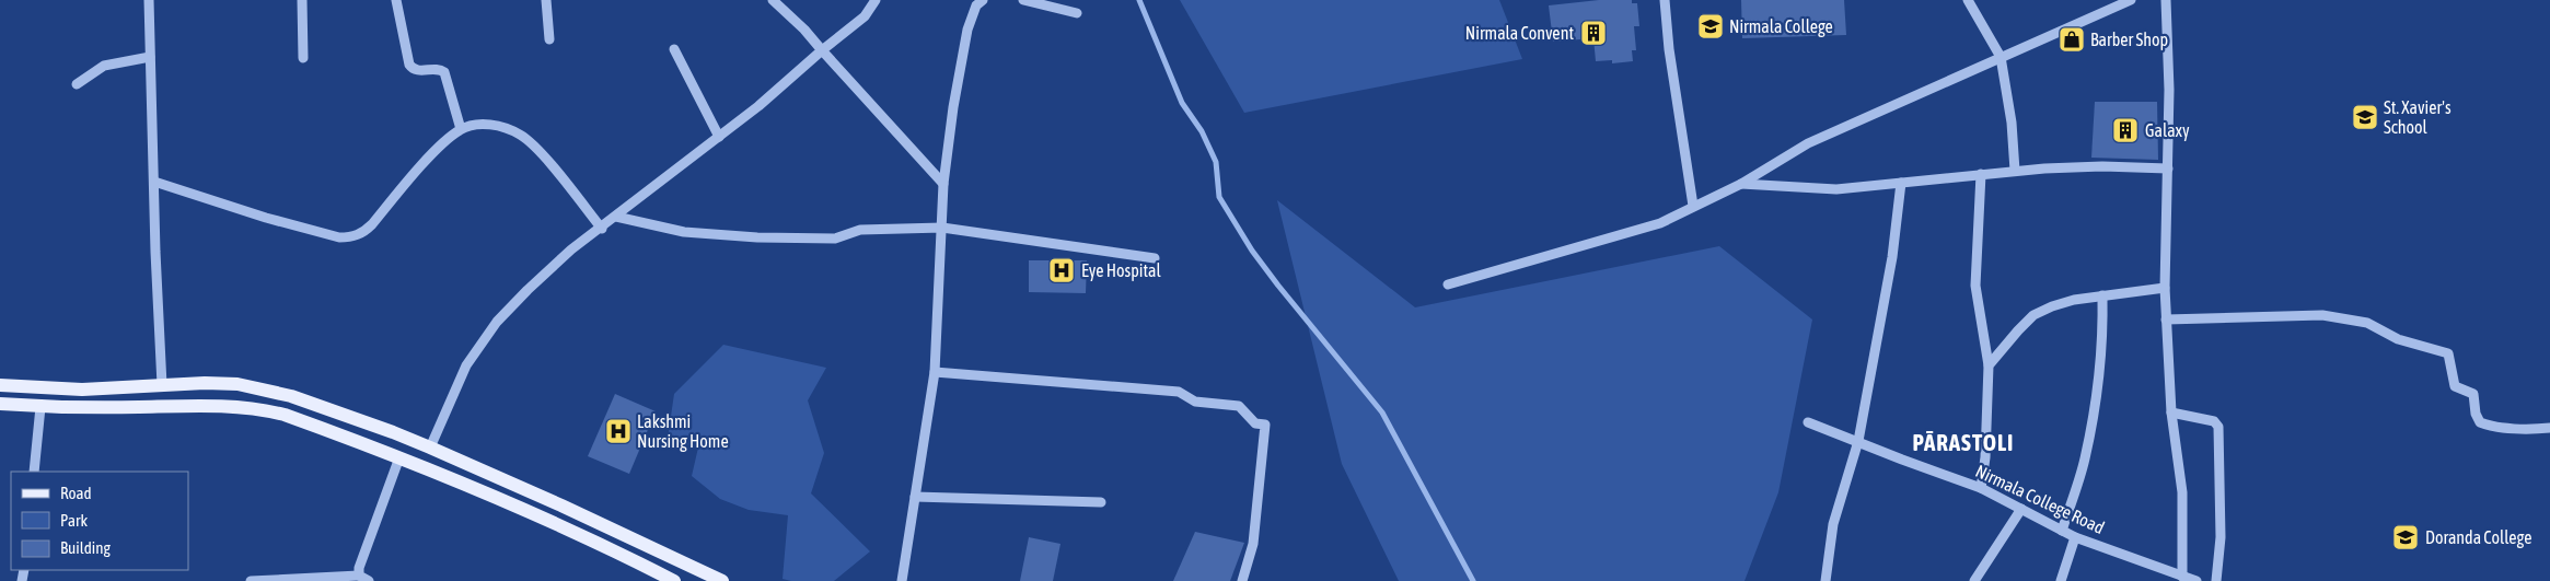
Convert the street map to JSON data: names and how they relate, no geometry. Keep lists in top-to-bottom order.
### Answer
{
  "streets": {
    "street": ["Nirmala College Road"]
  },
  "districts": ["PĀRASTOLI"],
  "places": {
    "school or university": ["Nirmala College", "St. Xavier's School", "Doranda College"],
    "building": ["Nirmala Convent", "Galaxy"],
    "shop": ["Barber Shop"],
    "hospital": ["Eye Hospital", "Lakshmi Nursing Home"]
  },
  "legend": ["Road", "Park", "Building"]
}
